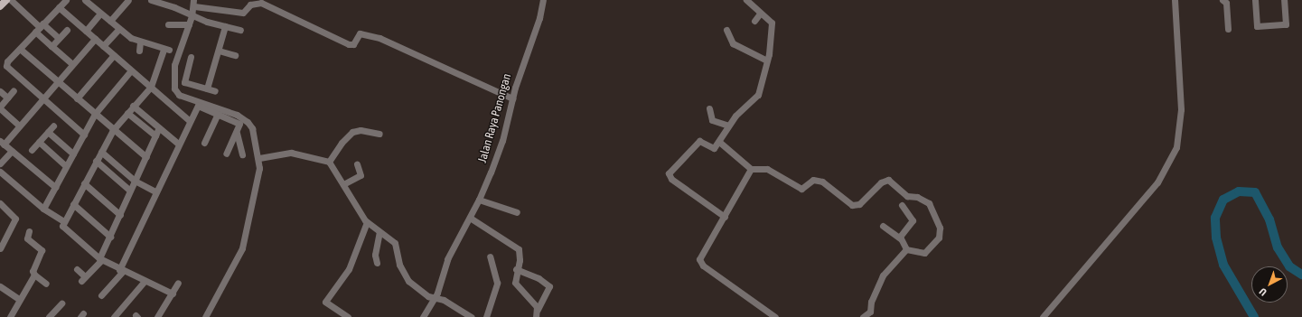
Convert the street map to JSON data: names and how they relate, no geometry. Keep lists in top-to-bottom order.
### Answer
{
  "streets": {
    "street": ["Jalan Raya Panongan"]
  },
  "north": "bottom left"
}
